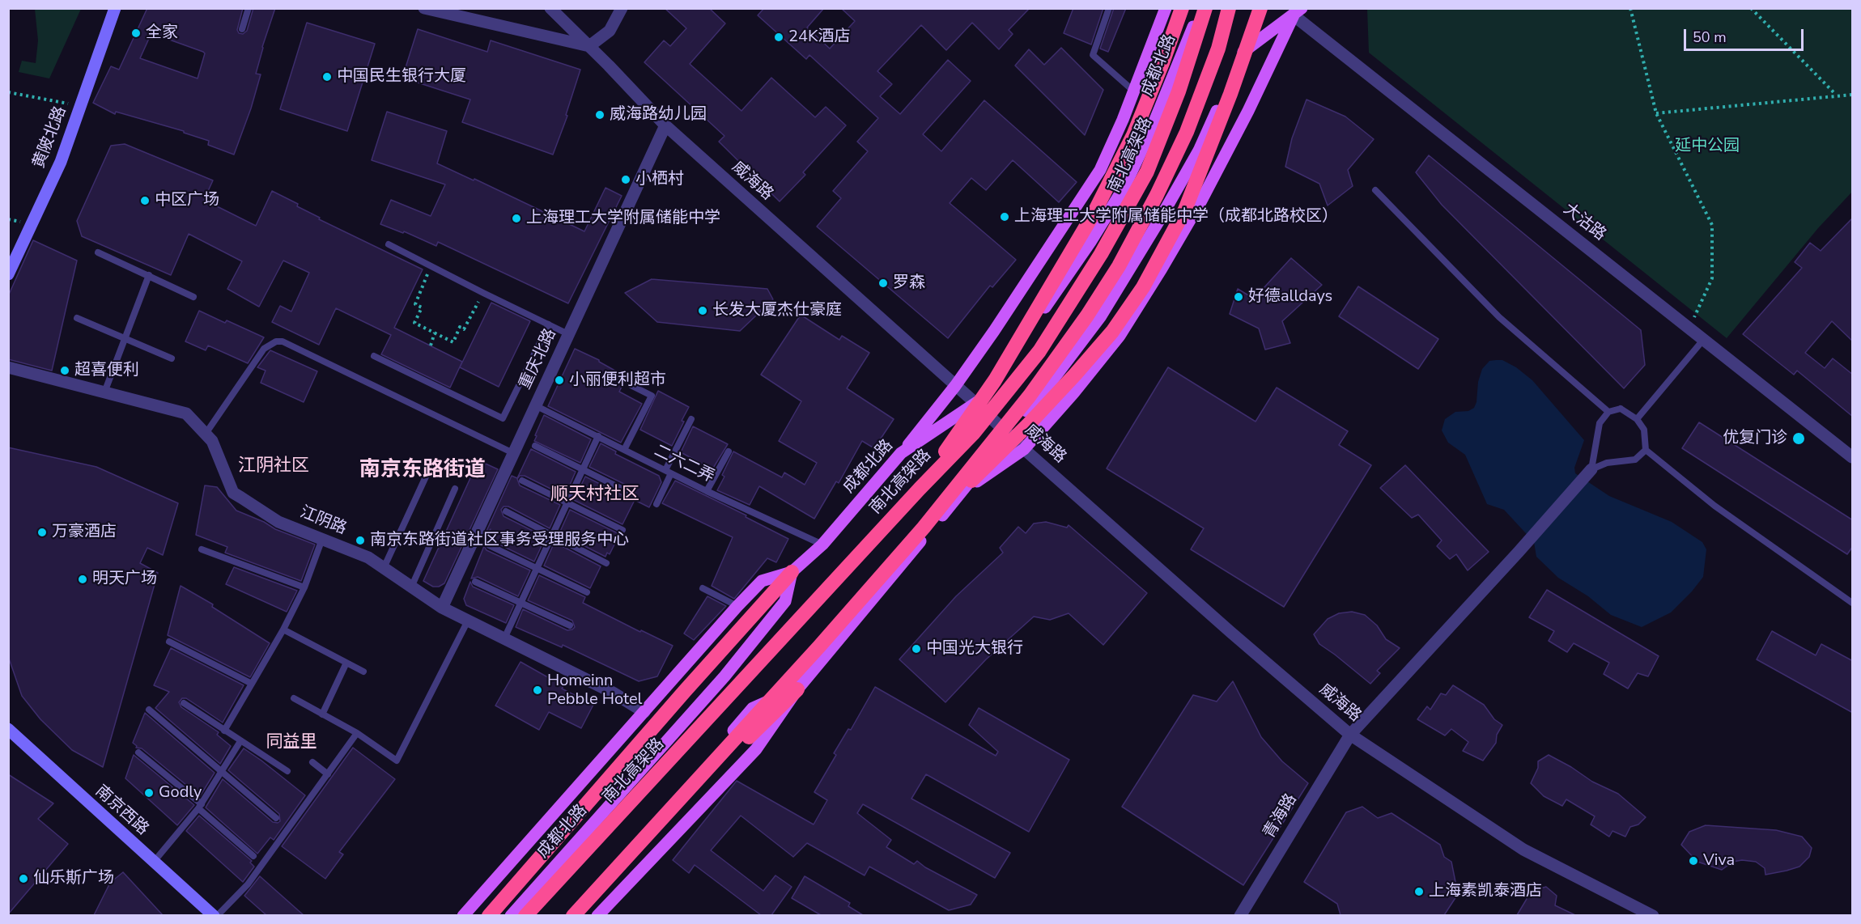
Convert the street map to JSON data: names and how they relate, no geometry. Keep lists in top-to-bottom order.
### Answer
{
  "streets": {
    "highway": ["南北高架路"],
    "main road": ["成都北路"],
    "street": [
      "黄陂北路",
      "威海路",
      "大沽路",
      "重庆北路",
      "江阴路",
      "南京西路",
      "青海路"
    ],
    "lane": ["二六二弄"]
  },
  "crossings": [
    ["成都北路", "威海路"],
    ["成都北路", "二六二弄"],
    ["威海路", "重庆北路"],
    ["威海路", "青海路"],
    ["重庆北路", "二六二弄"],
    ["重庆北路", "江阴路"]
  ],
  "districts": [
    "江阴社区",
    "南京东路街道",
    "顺天村社区",
    "同益里"
  ],
  "parks": ["延中公园"],
  "places": [
    "全家",
    "24K酒店",
    "中国民生银行大厦",
    "威海路幼儿园",
    "小栖村",
    "中区广场",
    "上海理工大学附属储能中学（成都北路校区）",
    "上海理工大学附属储能中学",
    "罗森",
    "好德alldays",
    "长发大厦杰仕豪庭",
    "超喜便利",
    "小丽便利超市",
    "优复门诊",
    "万豪酒店",
    "南京东路街道社区事务受理服务中心",
    "明天广场",
    "中国光大银行",
    "Homeinn Pebble Hotel",
    "Godly",
    "Viva",
    "仙乐斯广场",
    "上海素凯泰酒店"
  ],
  "scale_bar": "50 m"
}
